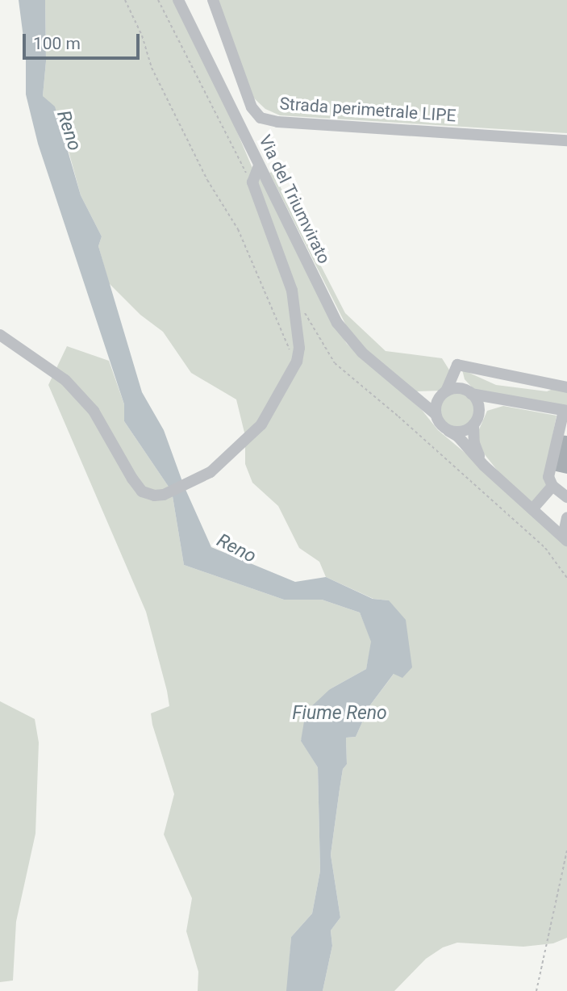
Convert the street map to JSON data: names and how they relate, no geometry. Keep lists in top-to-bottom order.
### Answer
{
  "streets": {
    "street": ["Strada perimetrale LIPE", "Via del Triumvirato"]
  },
  "water": ["Reno", "Fiume Reno"],
  "scale_bar": "100 m"
}
